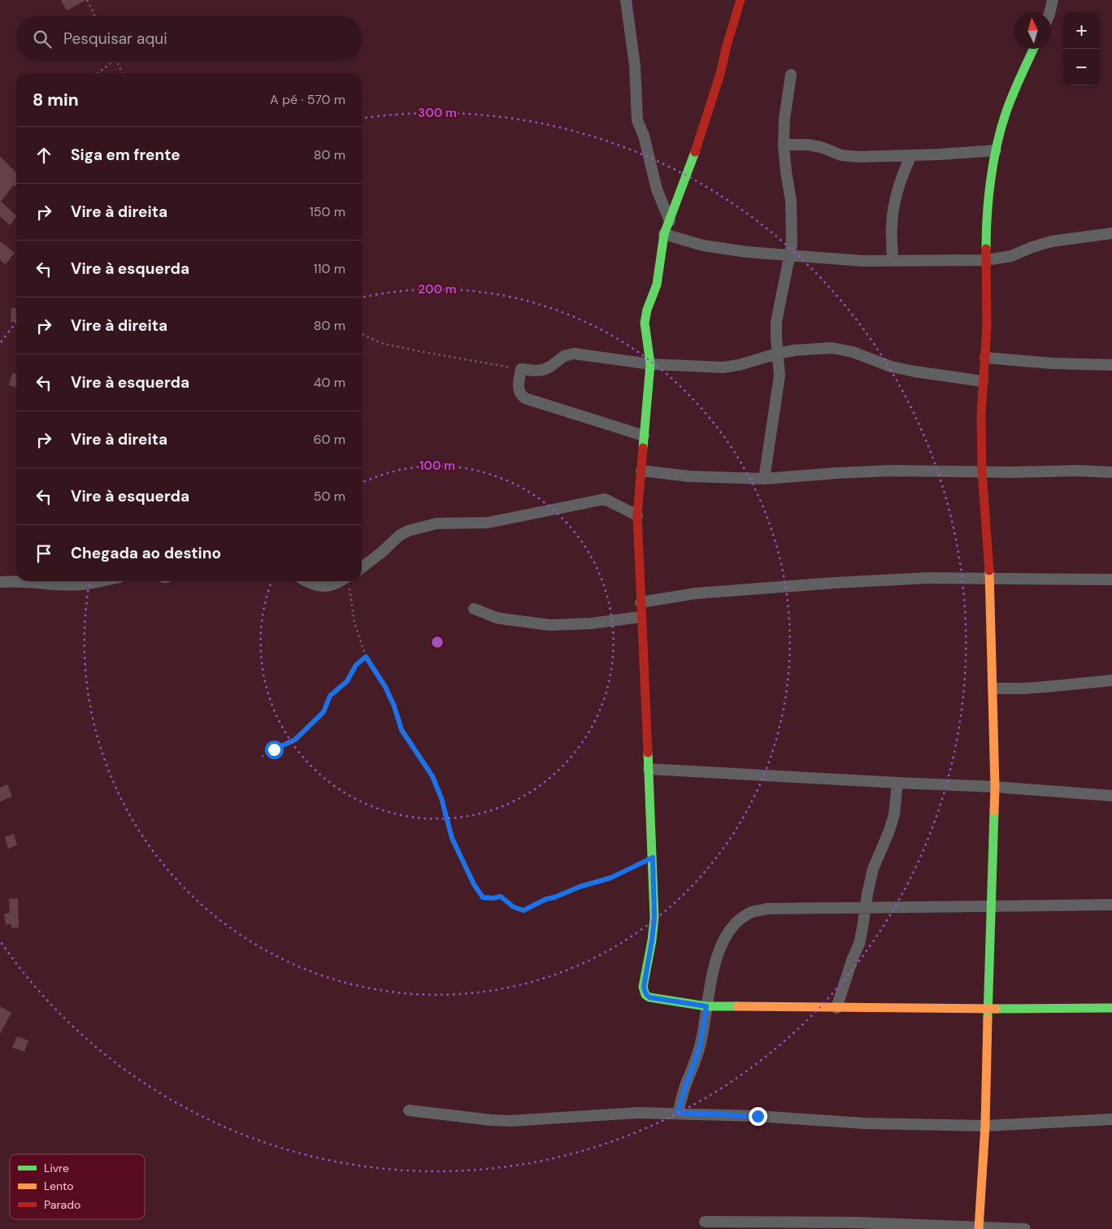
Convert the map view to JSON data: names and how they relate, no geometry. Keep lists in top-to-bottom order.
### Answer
{
  "legend": ["Livre", "Lento", "Parado"],
  "north": "top",
  "page": {
    "map_buttons": ["+", "−"],
    "search": "Pesquisar aqui",
    "heading": ["8 min", "A pé · 570 m"],
    "list": [
      ["Siga em frente", "80 m"],
      ["Vire à direita", "150 m"],
      ["Vire à esquerda", "110 m"],
      ["Vire à direita", "80 m"],
      ["Vire à esquerda", "40 m"],
      ["Vire à direita", "60 m"],
      ["Vire à esquerda", "50 m"],
      "Chegada ao destino"
    ]
  },
  "rings": ["300 m", "200 m", "100 m"]
}
